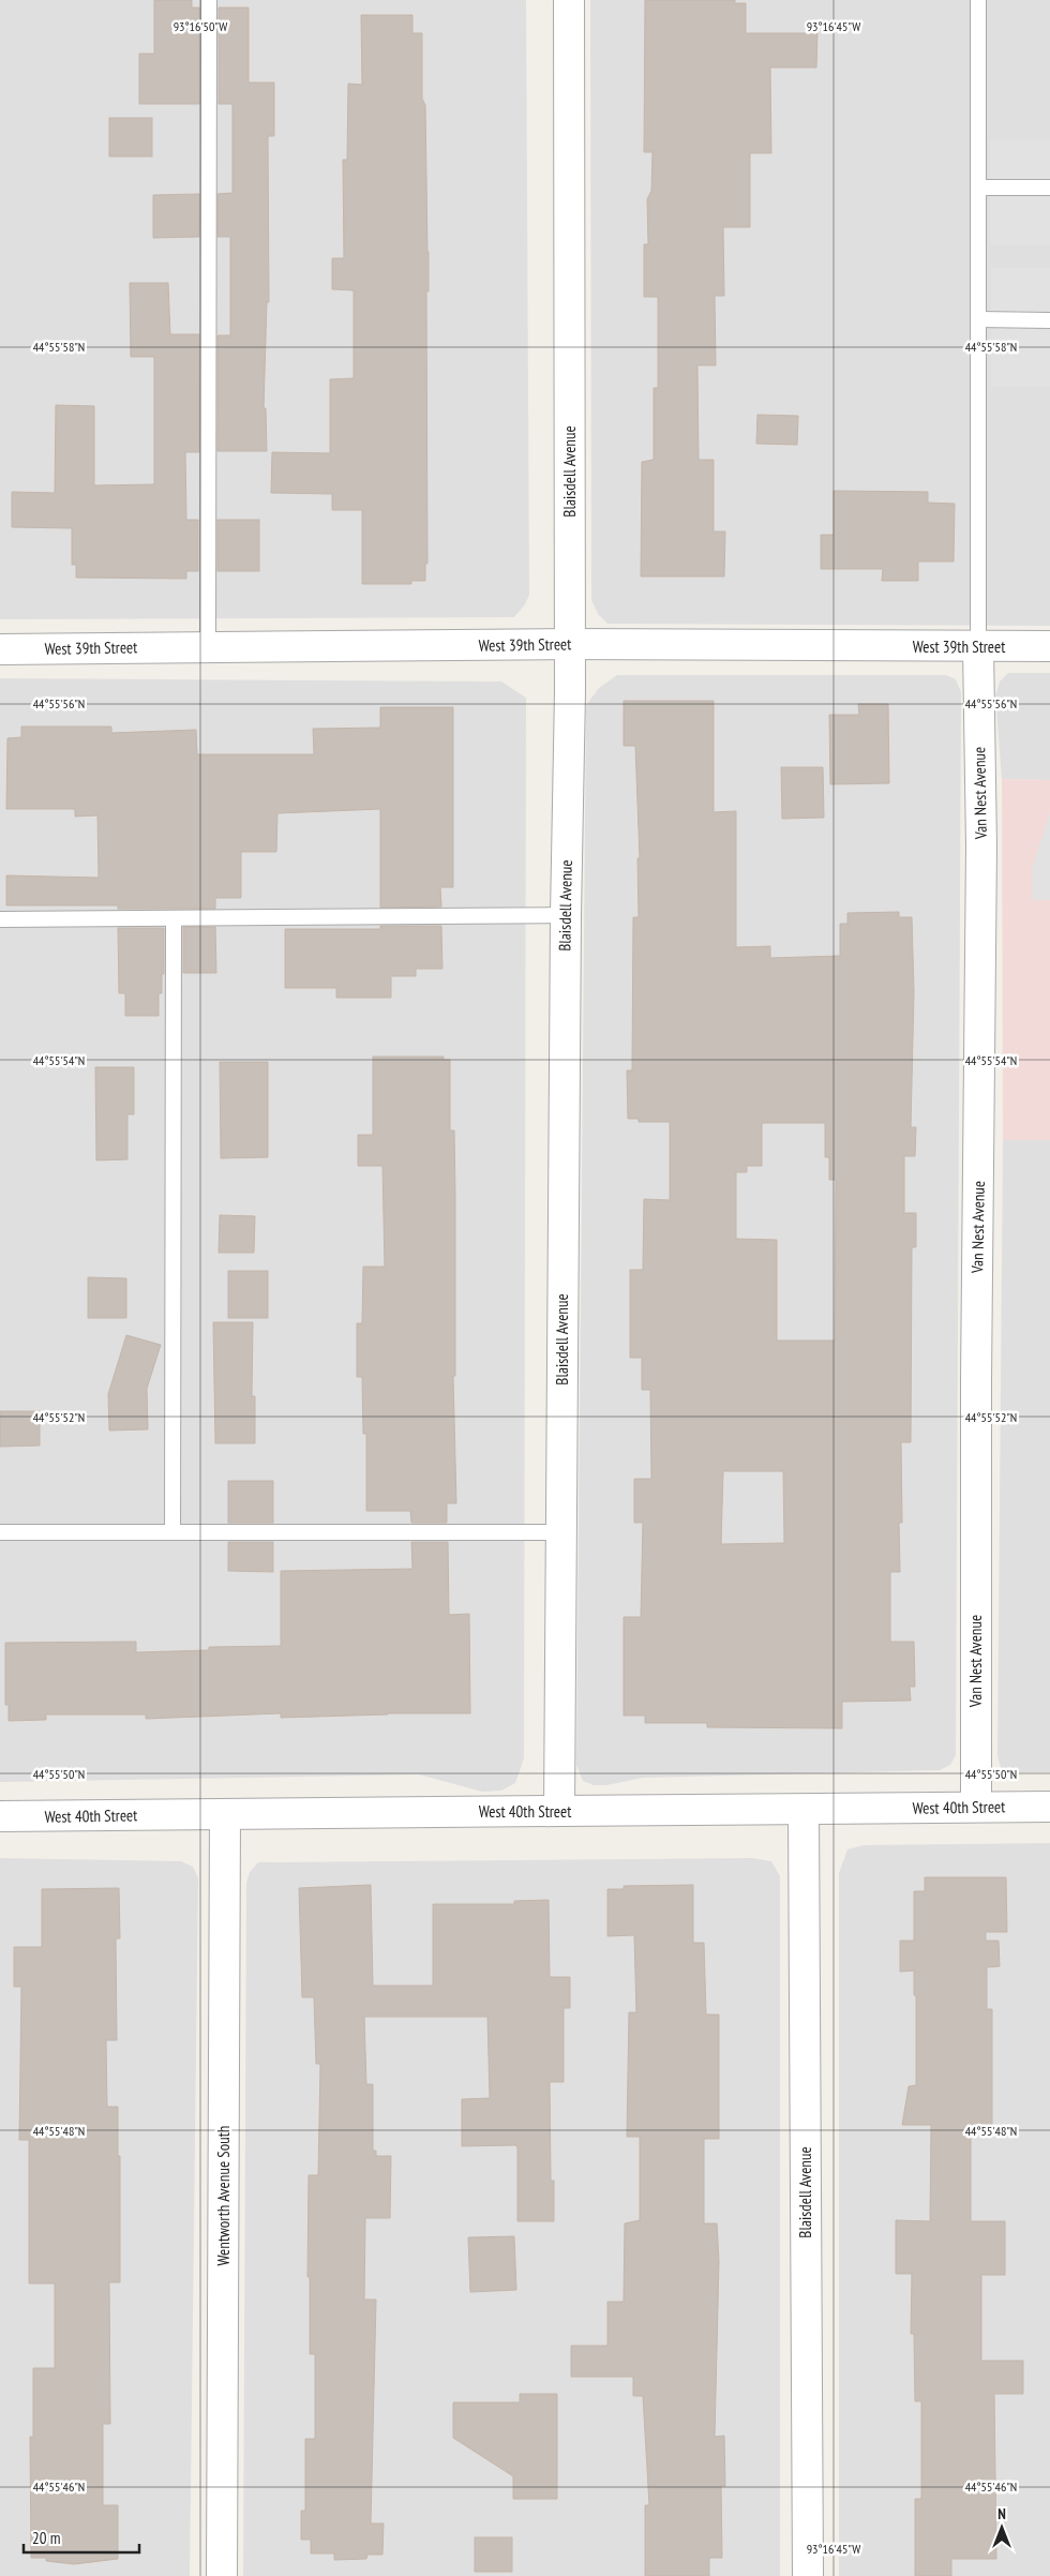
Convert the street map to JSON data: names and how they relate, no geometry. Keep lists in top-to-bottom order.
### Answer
{
  "streets": {
    "street": [
      "Blaisdell Avenue",
      "West 39th Street",
      "Van Nest Avenue",
      "West 40th Street",
      "Wentworth Avenue South"
    ]
  },
  "crossings": [
    ["Blaisdell Avenue", "West 39th Street"],
    ["Blaisdell Avenue", "West 40th Street"],
    ["West 39th Street", "Van Nest Avenue"],
    ["Van Nest Avenue", "West 40th Street"],
    ["West 40th Street", "Wentworth Avenue South"]
  ],
  "scale_bar": "20 m",
  "north": "top",
  "coordinates": [
    "93°16'50\"W",
    "93°16'45\"W",
    "44°55'58\"N",
    "44°55'56\"N",
    "44°55'54\"N",
    "44°55'52\"N",
    "44°55'50\"N",
    "44°55'48\"N",
    "44°55'46\"N"
  ]
}
